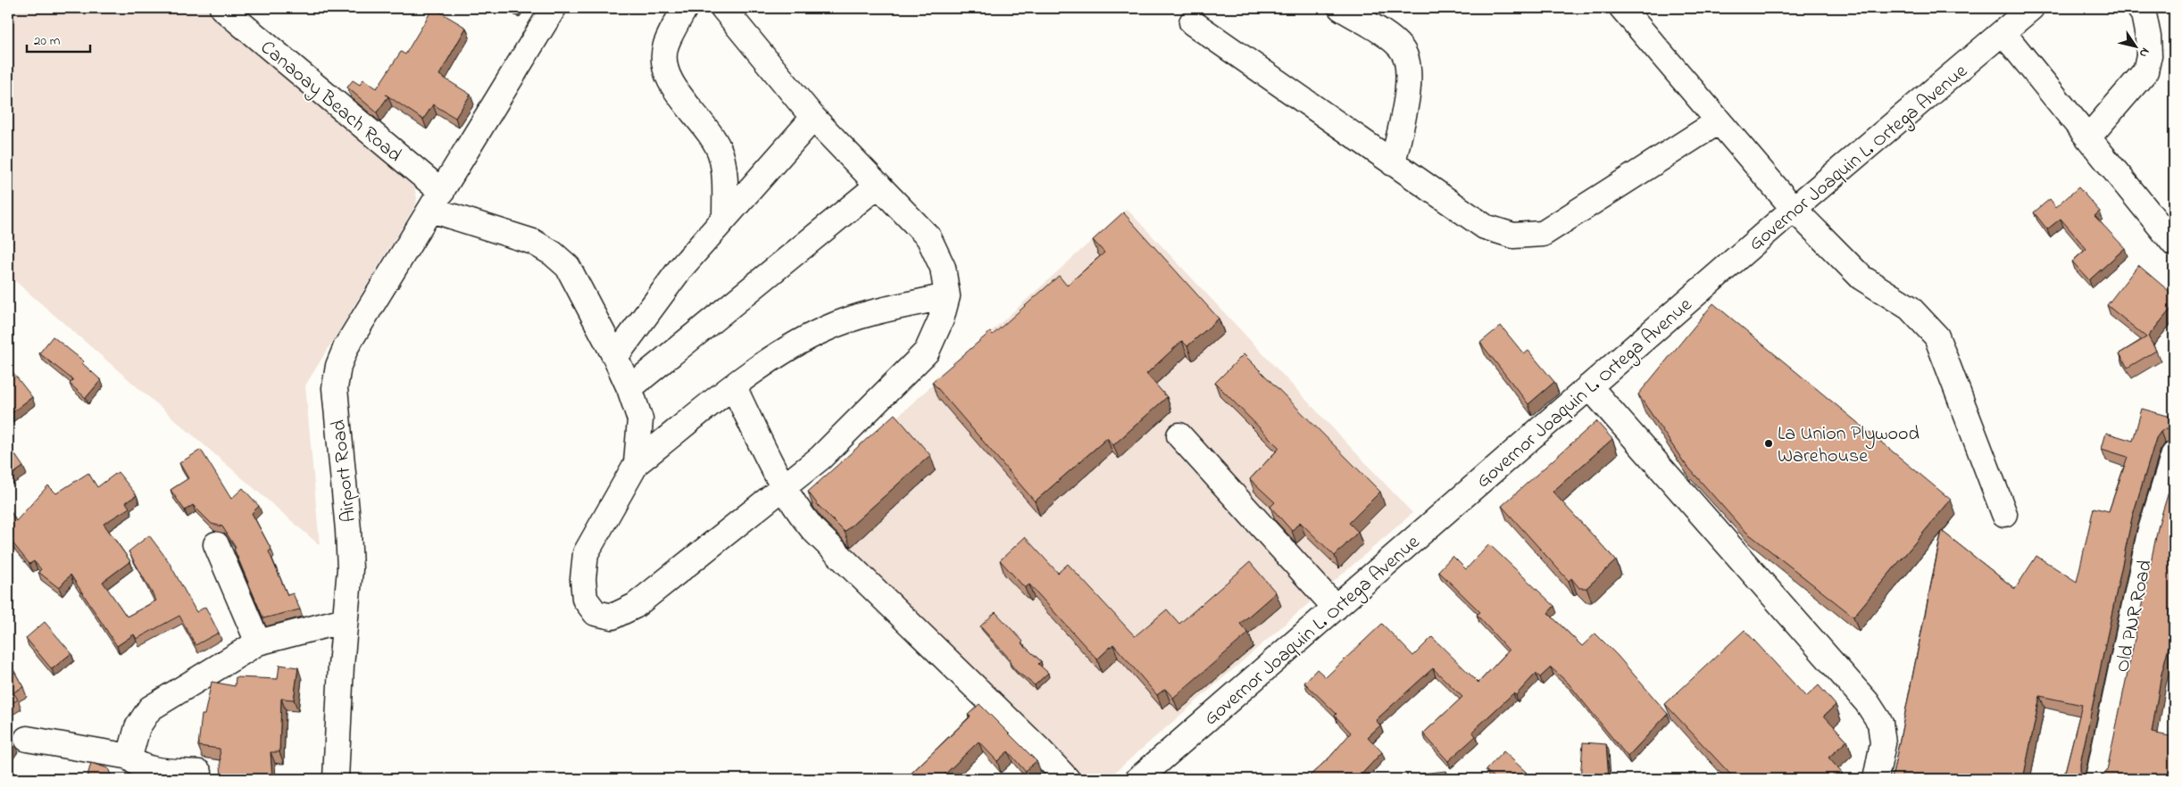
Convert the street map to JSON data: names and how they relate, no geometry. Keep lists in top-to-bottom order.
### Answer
{
  "streets": {
    "street": [
      "Canaoay Beach Road",
      "Governor Joaquin L. Ortega Avenue",
      "Airport Road",
      "Old PNR Road"
    ]
  },
  "crossings": [
    ["Canaoay Beach Road", "Airport Road"]
  ],
  "places": ["La Union Plywood Warehouse"],
  "scale_bar": "20 m",
  "north": "bottom right"
}
